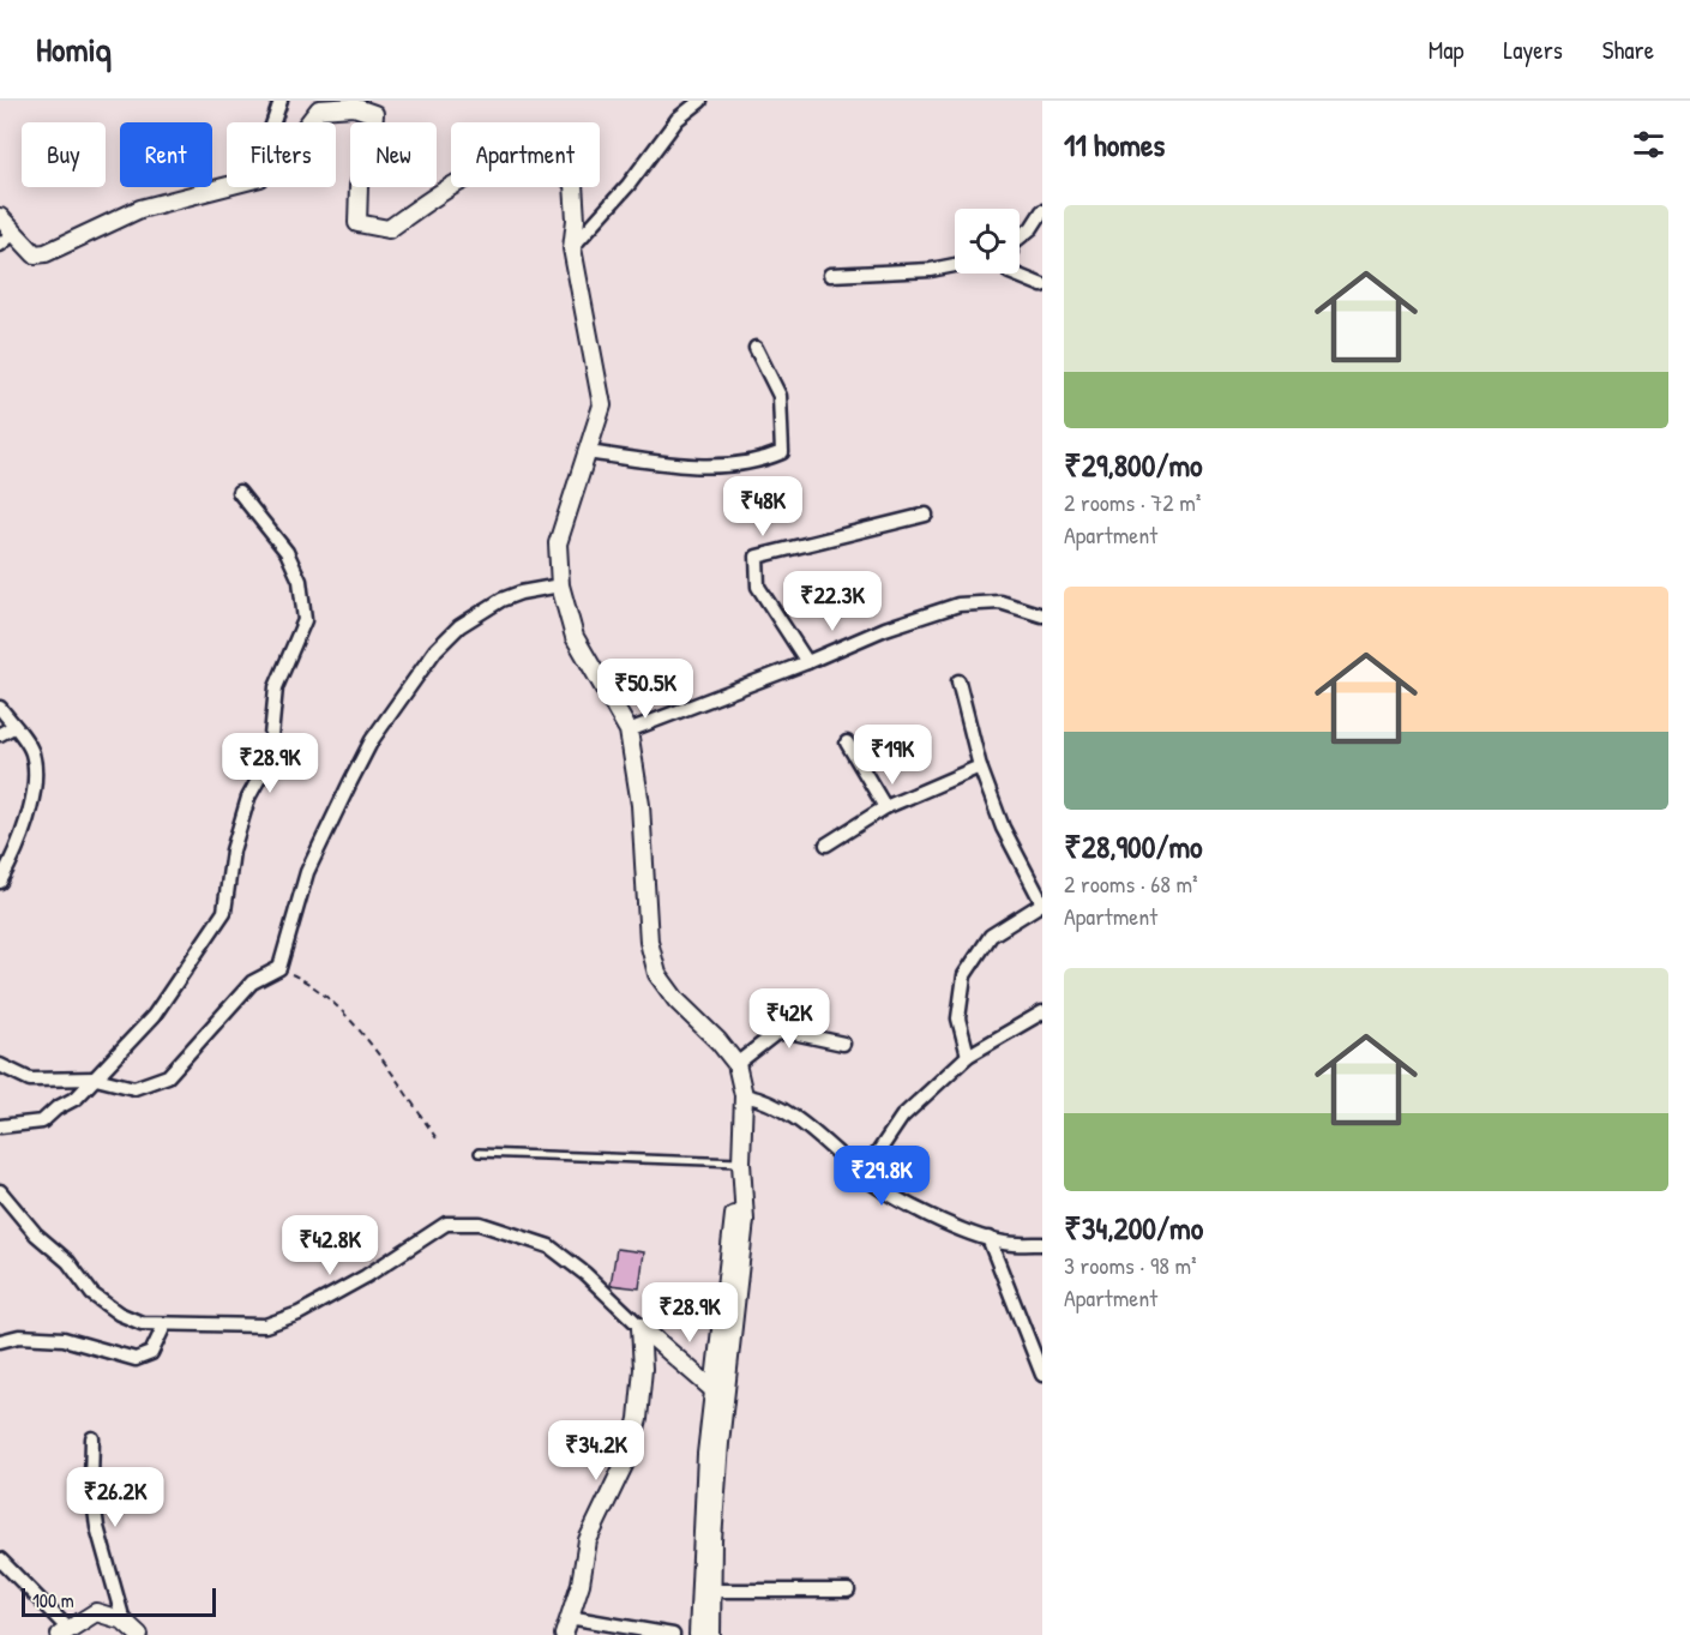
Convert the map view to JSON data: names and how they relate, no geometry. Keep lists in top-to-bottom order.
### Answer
{
  "scale_bar": "100 m",
  "page": {
    "header": "Homiq",
    "nav": ["Map", "Layers", "Share"],
    "heading": "11 homes",
    "chip": [
      "Buy",
      "Rent",
      "Filters",
      "New",
      "Apartment"
    ],
    "list": [
      {
        "name": "₹29,800/mo",
        "note": "2 rooms · 72 m² · Apartment"
      },
      {
        "name": "₹28,900/mo",
        "note": "2 rooms · 68 m² · Apartment"
      },
      {
        "name": "₹34,200/mo",
        "note": "3 rooms · 98 m² · Apartment"
      }
    ],
    "price": [
      "₹48K",
      "₹22.3K",
      "₹50.5K",
      "₹19K",
      "₹28.9K",
      "₹42K",
      "₹29.8K",
      "₹42.8K",
      "₹28.9K",
      "₹34.2K",
      "₹26.2K"
    ],
    "scale": "100 m"
  }
}
